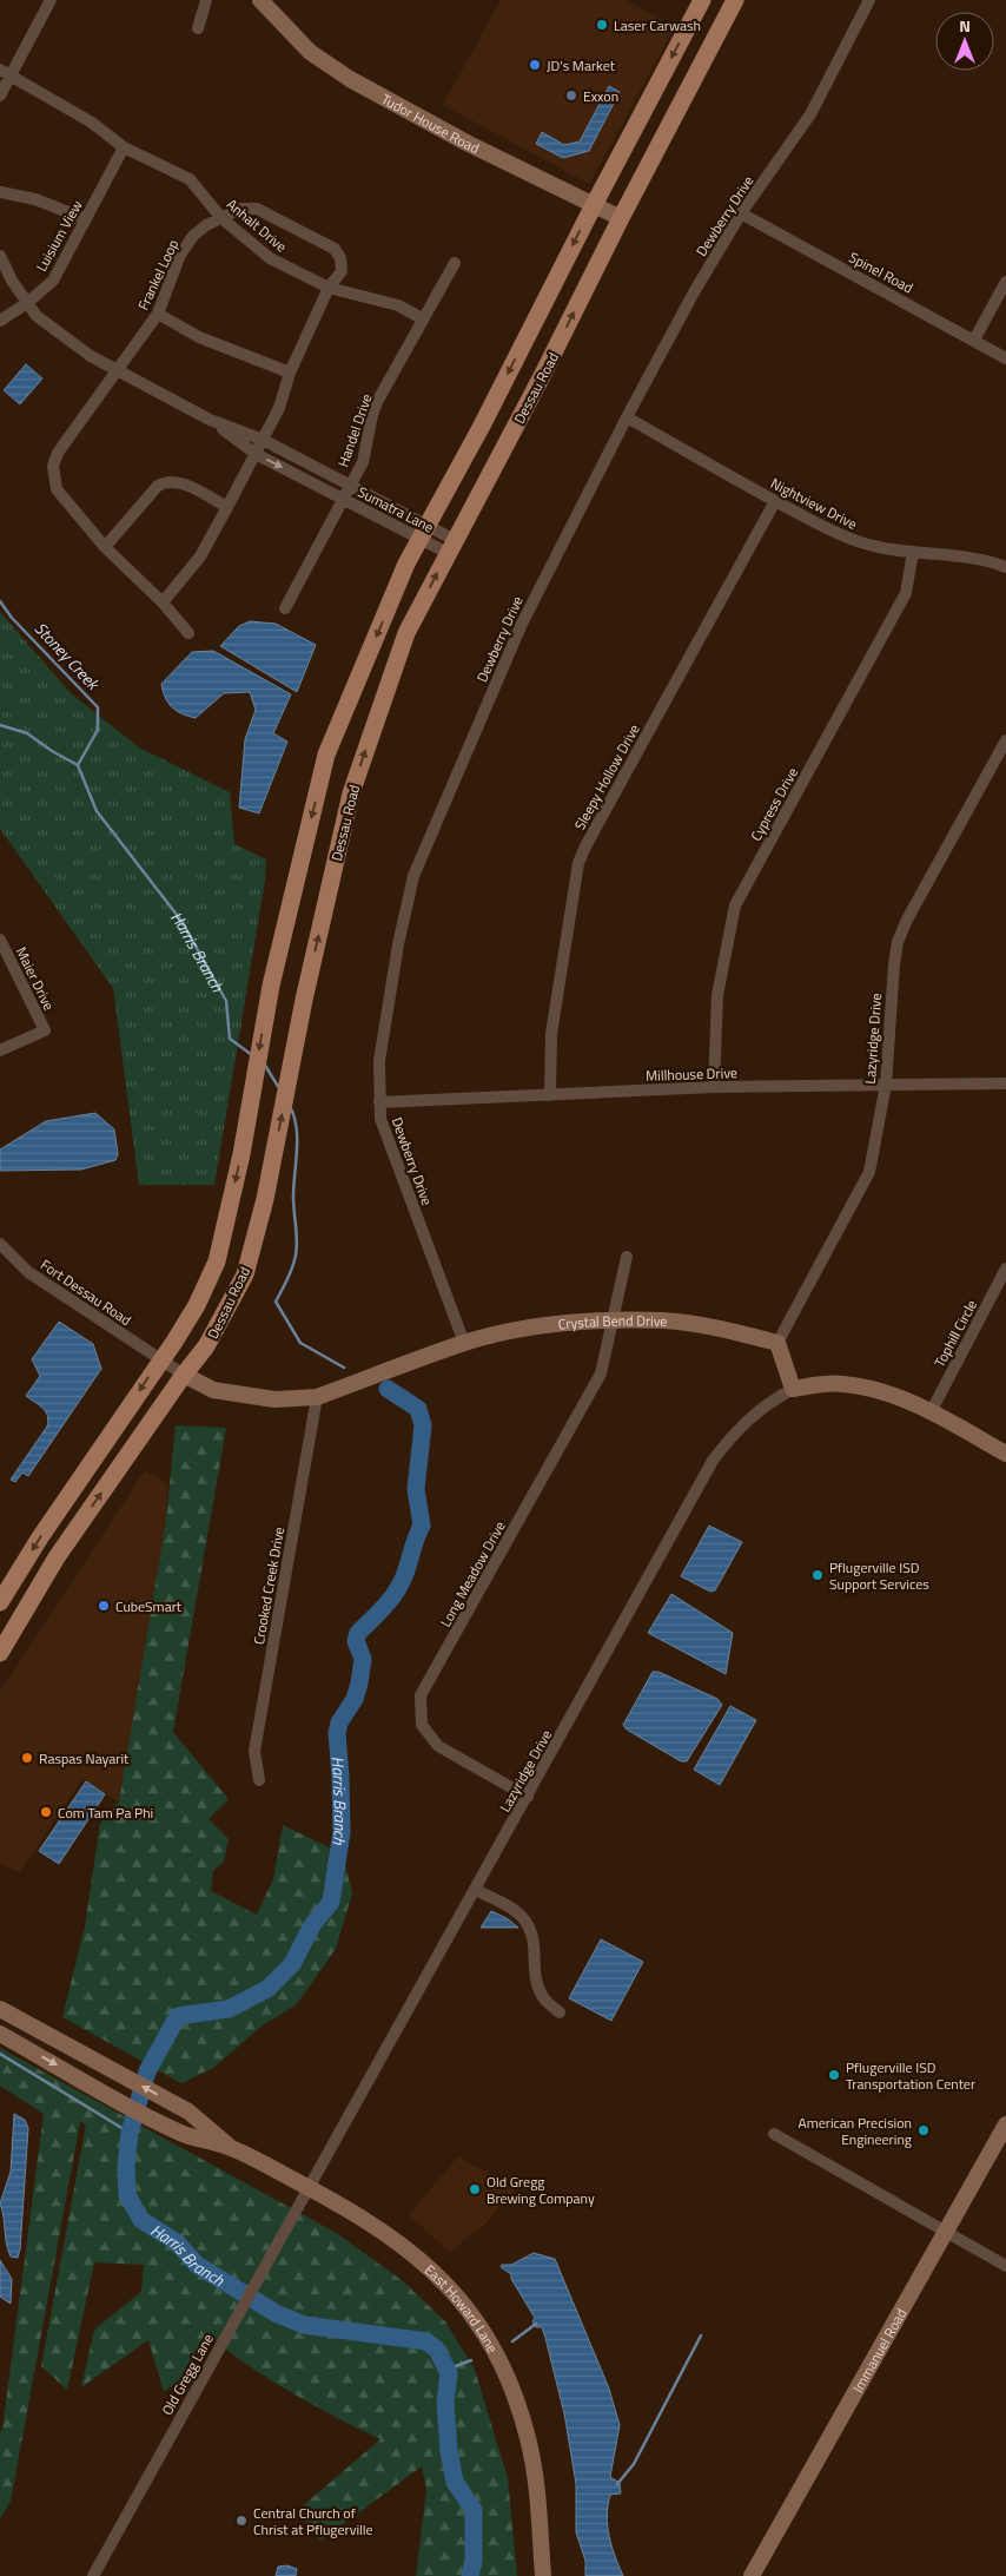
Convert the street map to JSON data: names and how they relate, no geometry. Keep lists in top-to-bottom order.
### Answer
{
  "streets": {
    "main road": ["Dessau Road"],
    "street": [
      "Tudor House Road",
      "Dewberry Drive",
      "Anhalt Drive",
      "Luisium View",
      "Spinel Road",
      "Frankel Loop",
      "Handel Drive",
      "Nightview Drive",
      "Sumatra Lane",
      "Sleepy Hollow Drive",
      "Cypress Drive",
      "Maier Drive",
      "Lazyridge Drive",
      "Millhouse Drive",
      "Fort Dessau Road",
      "Crystal Bend Drive",
      "Tophill Circle",
      "Long Meadow Drive",
      "Crooked Creek Drive",
      "East Howard Lane",
      "Immanuel Road",
      "Old Gregg Lane"
    ]
  },
  "crossings": [
    ["Tudor House Road", "Dessau Road"],
    ["Dewberry Drive", "Spinel Road"],
    ["Dewberry Drive", "Nightview Drive"],
    ["Dewberry Drive", "Millhouse Drive"],
    ["Dewberry Drive", "Crystal Bend Drive"],
    ["Anhalt Drive", "Luisium View"],
    ["Anhalt Drive", "Frankel Loop"],
    ["Anhalt Drive", "Handel Drive"],
    ["Luisium View", "Sumatra Lane"],
    ["Frankel Loop", "Sumatra Lane"],
    ["Dessau Road", "Sumatra Lane"],
    ["Dessau Road", "Fort Dessau Road"],
    ["Dessau Road", "Crystal Bend Drive"],
    ["Handel Drive", "Sumatra Lane"],
    ["Nightview Drive", "Sleepy Hollow Drive"],
    ["Nightview Drive", "Cypress Drive"],
    ["Sleepy Hollow Drive", "Millhouse Drive"],
    ["Cypress Drive", "Millhouse Drive"],
    ["Lazyridge Drive", "Millhouse Drive"],
    ["Lazyridge Drive", "Crystal Bend Drive"],
    ["Lazyridge Drive", "Long Meadow Drive"],
    ["Lazyridge Drive", "East Howard Lane"],
    ["Lazyridge Drive", "Old Gregg Lane"],
    ["Fort Dessau Road", "Crystal Bend Drive"],
    ["Crystal Bend Drive", "Long Meadow Drive"],
    ["Crystal Bend Drive", "Crooked Creek Drive"],
    ["East Howard Lane", "Old Gregg Lane"]
  ],
  "water": ["Stoney Creek", "Harris Branch"],
  "places": [
    "Laser Carwash",
    "JD's Market",
    "Exxon",
    "Pflugerville ISD Support Services",
    "CubeSmart",
    "Raspas Nayarit",
    "Com Tam Pa Phi",
    "Pflugerville ISD Transportation Center",
    "American Precision Engineering",
    "Old Gregg Brewing Company",
    "Central Church of Christ at Pflugerville"
  ],
  "north": "top"
}
